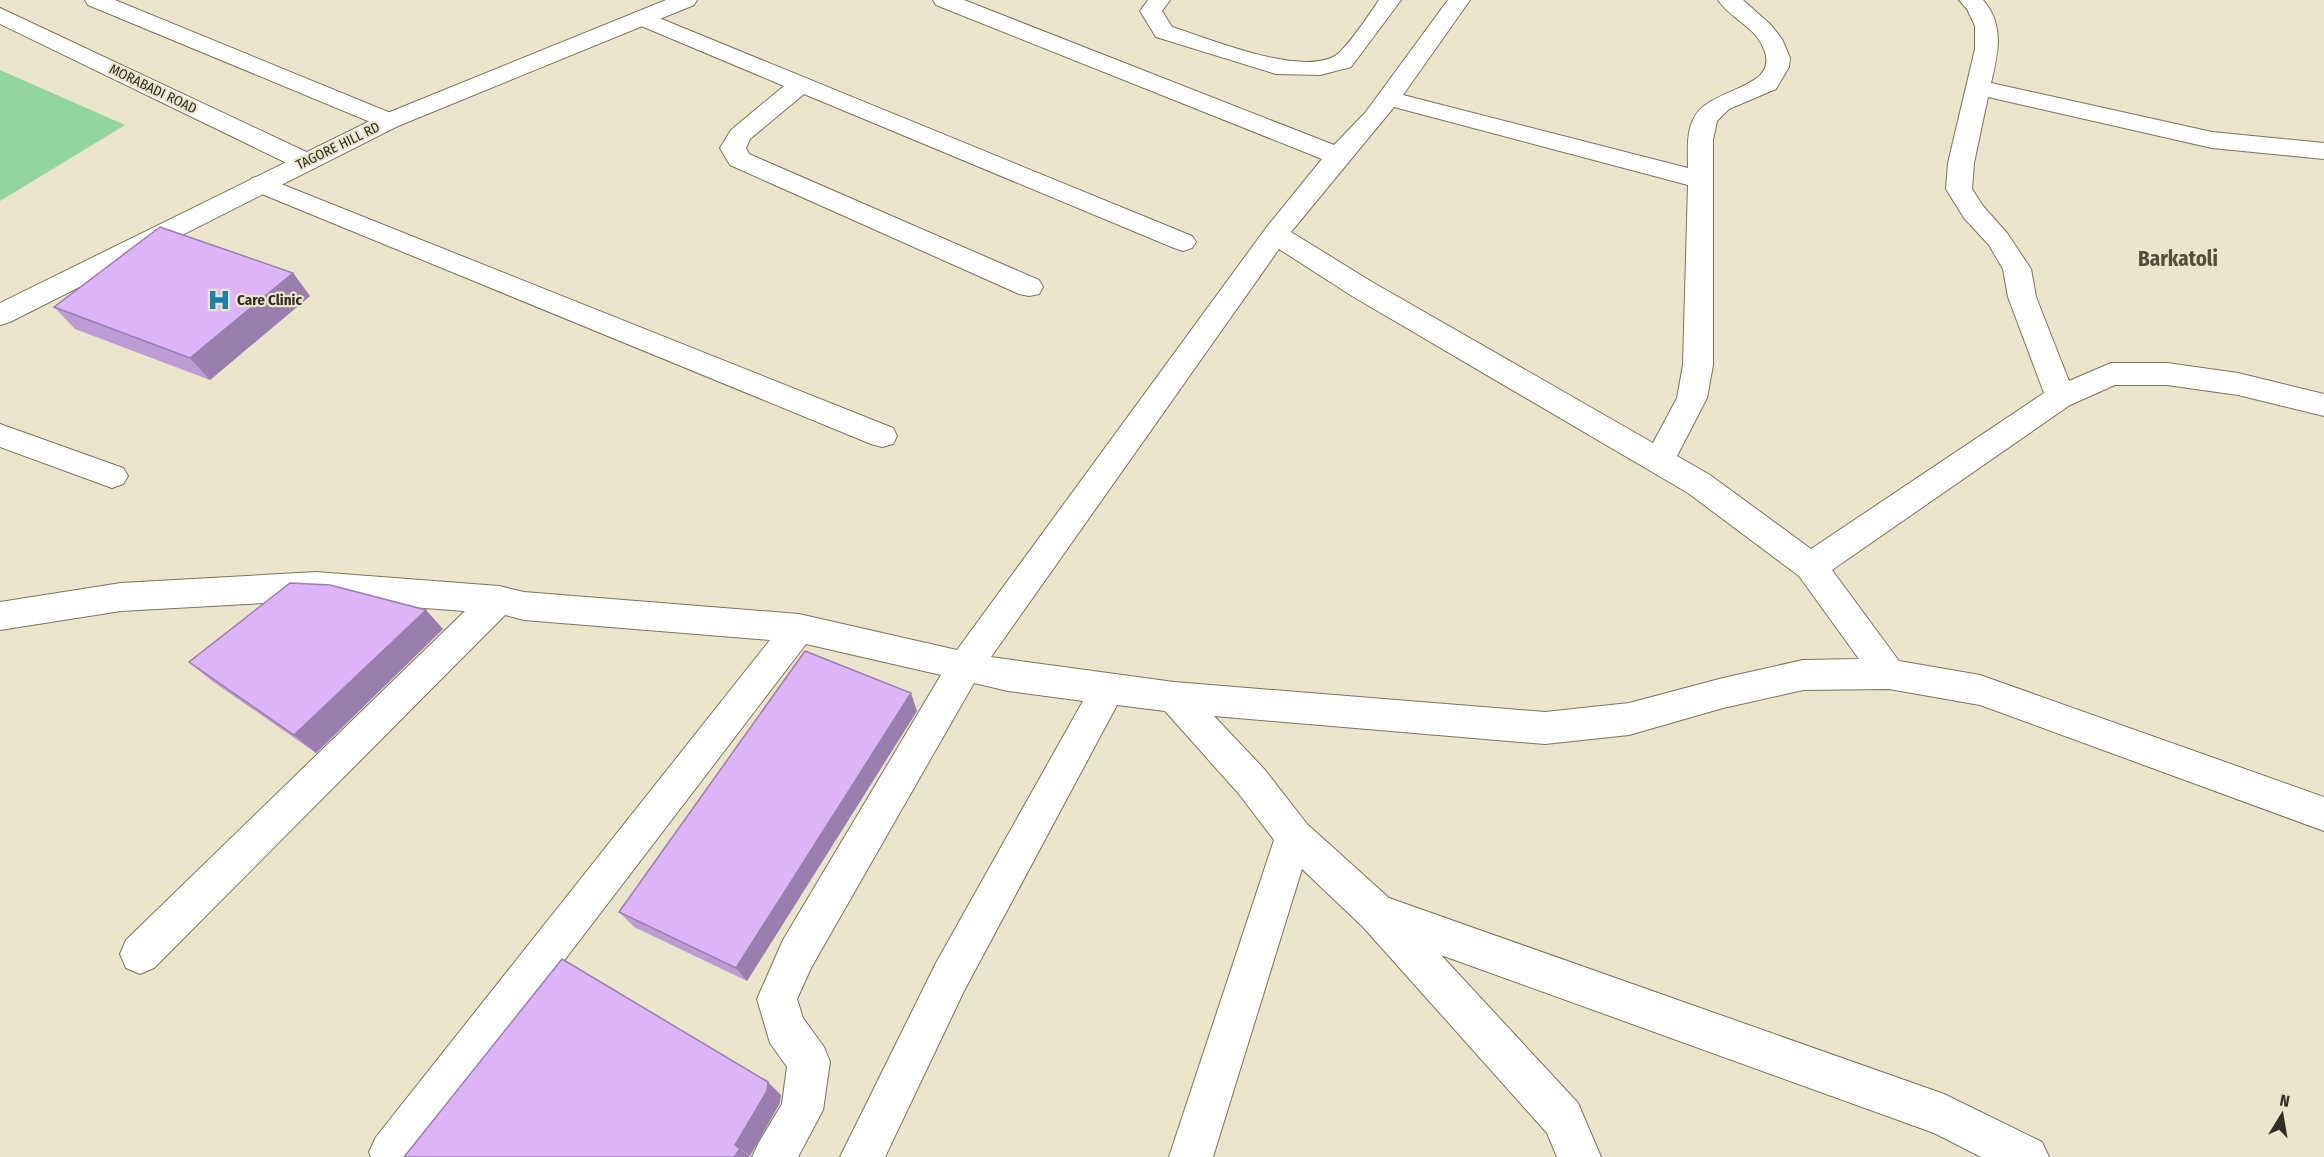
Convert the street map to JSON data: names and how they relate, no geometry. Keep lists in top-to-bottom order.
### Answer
{
  "streets": {
    "street": ["MORABADI ROAD", "TAGORE HILL RD"]
  },
  "crossings": [
    ["MORABADI ROAD", "TAGORE HILL RD"]
  ],
  "districts": ["Barkatoli"],
  "places": {
    "hospital": ["Care Clinic"]
  },
  "north": "top"
}
